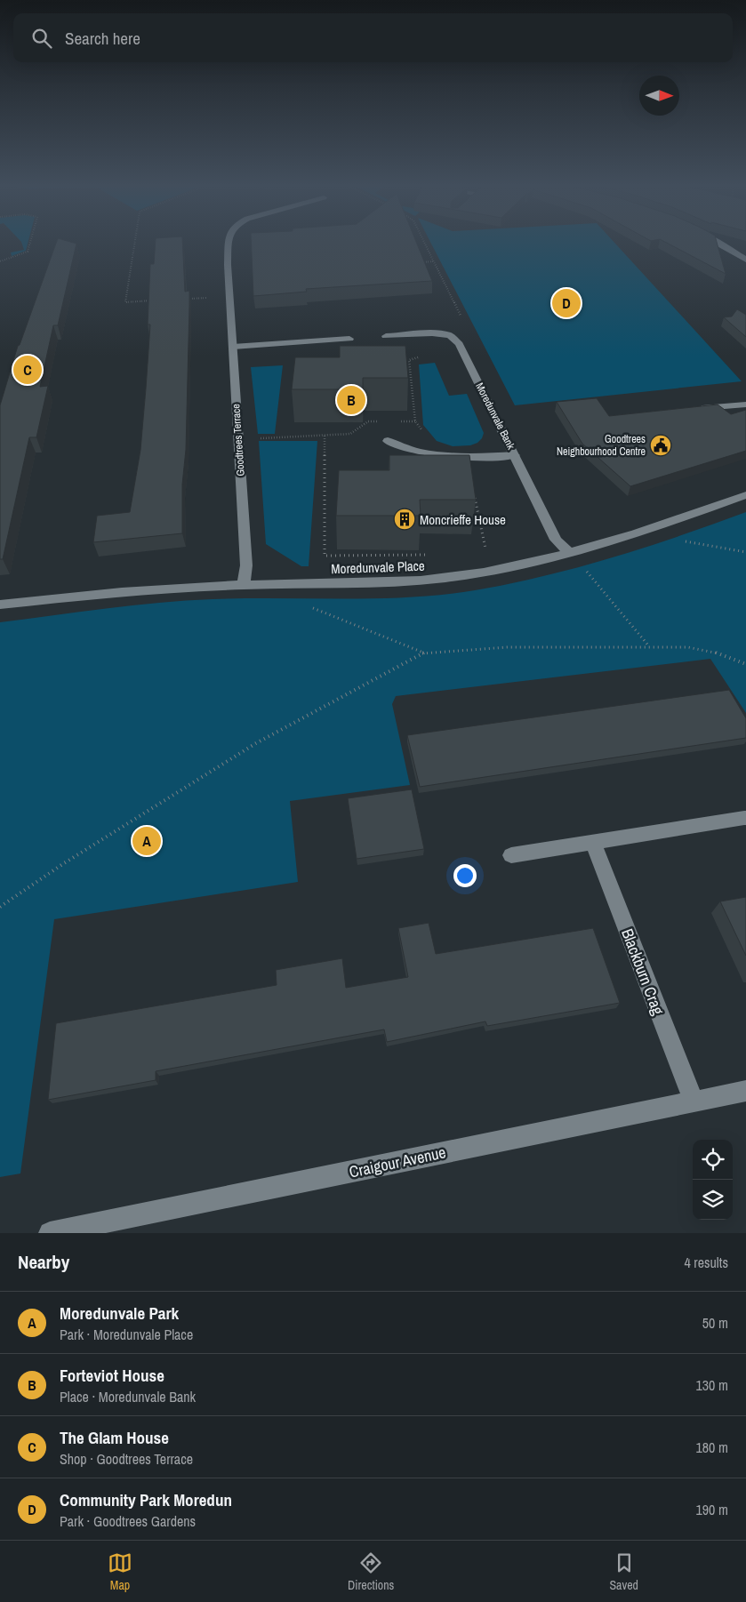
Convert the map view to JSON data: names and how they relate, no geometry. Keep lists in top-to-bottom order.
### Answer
{
  "streets": {
    "street": [
      "Moredunvale Bank",
      "Goodtrees Terrace",
      "Moredunvale Place",
      "Blackburn Crag",
      "Craigour Avenue"
    ]
  },
  "crossings": [
    ["Moredunvale Bank", "Moredunvale Place"],
    ["Goodtrees Terrace", "Moredunvale Place"],
    ["Blackburn Crag", "Craigour Avenue"]
  ],
  "places": {
    "public building": ["Goodtrees Neighbourhood Centre"],
    "building": ["Moncrieffe House"]
  },
  "north": "right",
  "page": {
    "search": "Search here",
    "pins": [
      "D",
      "C",
      "B",
      "A"
    ],
    "heading": ["Nearby", "4 results"],
    "list": [
      {
        "mark": "A",
        "name": "Moredunvale Park",
        "note": "Park · Moredunvale Place",
        "value": "50 m"
      },
      {
        "mark": "B",
        "name": "Forteviot House",
        "note": "Place · Moredunvale Bank",
        "value": "130 m"
      },
      {
        "mark": "C",
        "name": "The Glam House",
        "note": "Shop · Goodtrees Terrace",
        "value": "180 m"
      },
      {
        "mark": "D",
        "name": "Community Park Moredun",
        "note": "Park · Goodtrees Gardens",
        "value": "190 m"
      }
    ],
    "nav": ["Map", "Directions", "Saved"]
  }
}
